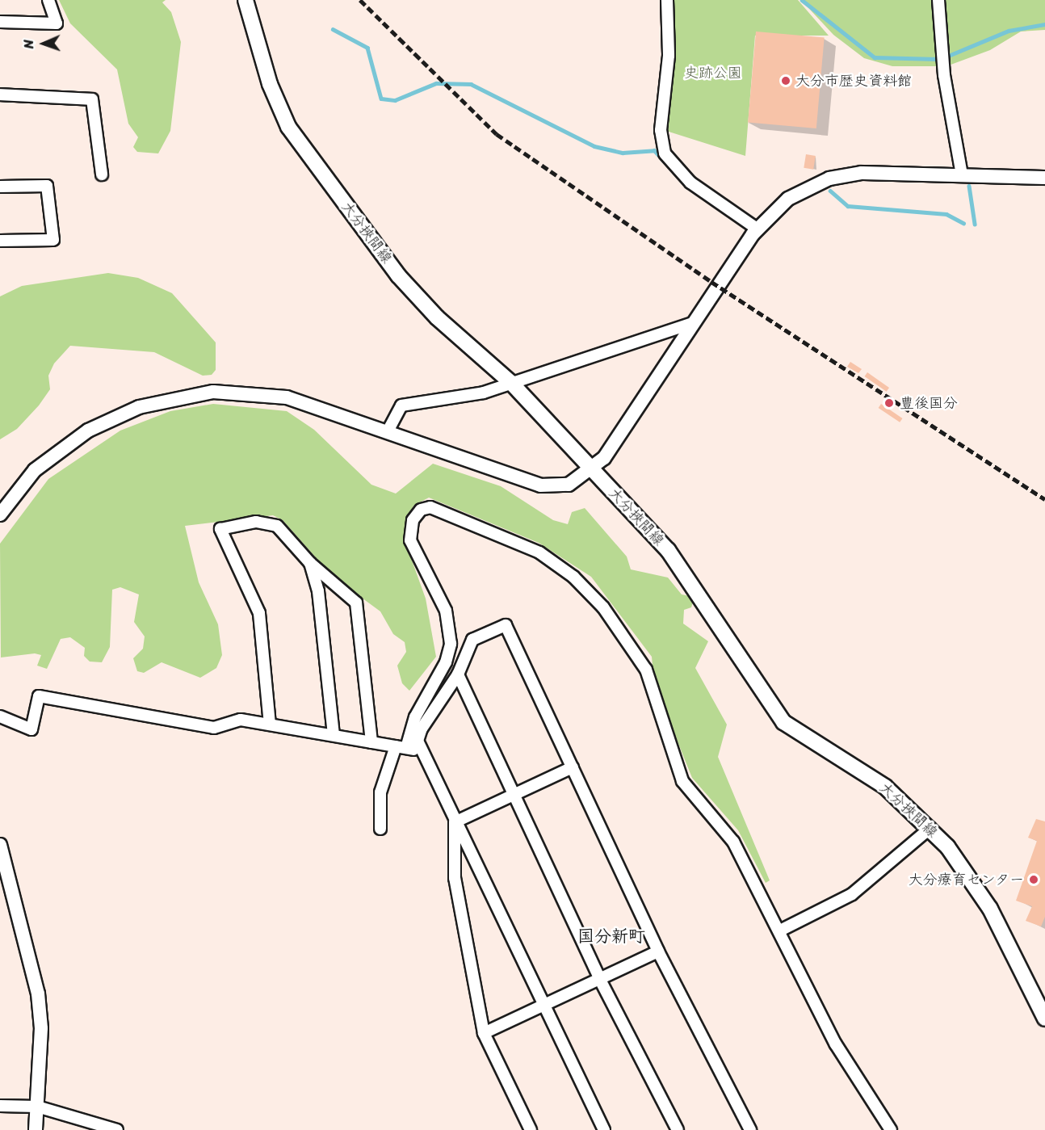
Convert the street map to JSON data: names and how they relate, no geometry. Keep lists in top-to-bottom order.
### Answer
{
  "streets": {
    "main road": ["大分挾間線"]
  },
  "districts": ["国分新町"],
  "parks": ["史跡公園"],
  "places": ["大分市歴史資料館", "豊後国分", "大分療育センター"],
  "north": "left"
}
